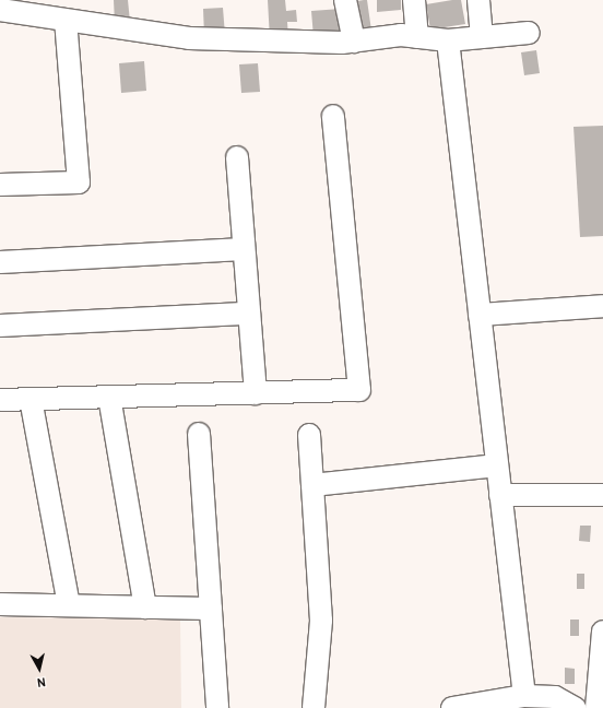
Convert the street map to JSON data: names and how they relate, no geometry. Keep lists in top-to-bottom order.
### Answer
{
  "north": "bottom"
}
